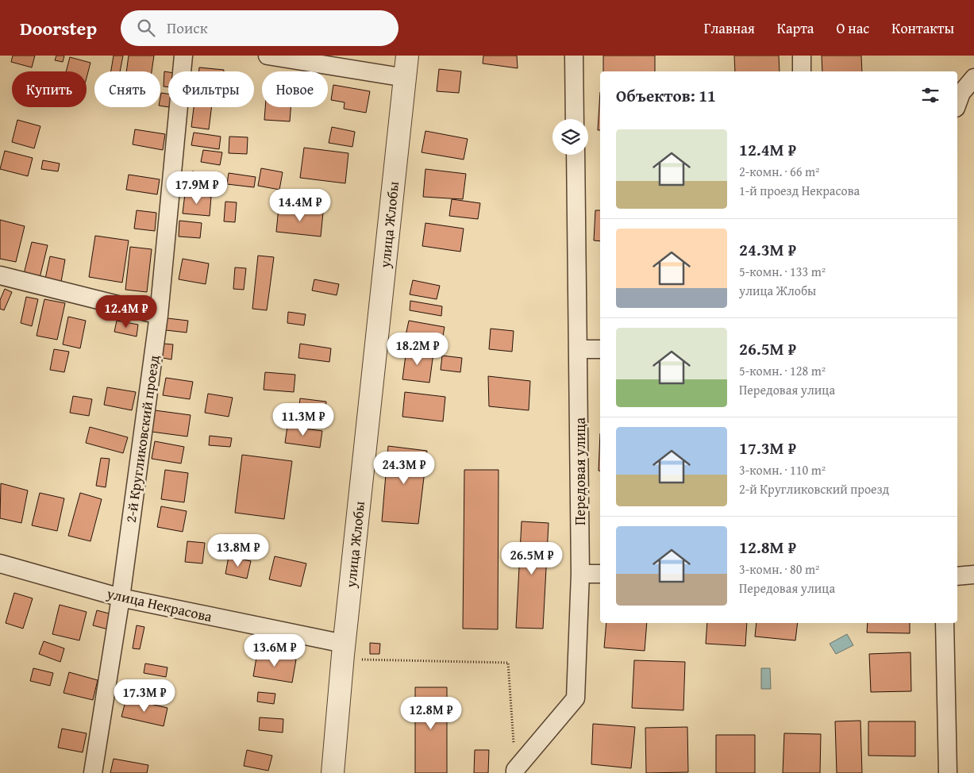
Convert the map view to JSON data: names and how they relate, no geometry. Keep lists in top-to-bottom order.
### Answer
{
  "streets": {
    "street": [
      "улица Жлобы",
      "2-й Кругликовский проезд",
      "Передовая улица",
      "улица Некрасова"
    ]
  },
  "crossings": [
    ["улица Жлобы", "улица Некрасова"],
    ["2-й Кругликовский проезд", "улица Некрасова"]
  ],
  "page": {
    "header": "Doorstep",
    "search": "Поиск",
    "nav": [
      "Главная",
      "Карта",
      "О нас",
      "Контакты"
    ],
    "chip": [
      "Купить",
      "Снять",
      "Фильтры",
      "Новое"
    ],
    "heading": "Объектов: 11",
    "list": [
      {
        "name": "12.4M ₽",
        "note": "2-комн. · 66 m² · 1-й проезд Некрасова"
      },
      {
        "name": "24.3M ₽",
        "note": "5-комн. · 133 m² · улица Жлобы"
      },
      {
        "name": "26.5M ₽",
        "note": "5-комн. · 128 m² · Передовая улица"
      },
      {
        "name": "17.3M ₽",
        "note": "3-комн. · 110 m² · 2-й Кругликовский проезд"
      },
      {
        "name": "12.8M ₽",
        "note": "3-комн. · 80 m² · Передовая улица"
      }
    ],
    "price": [
      "17.9M ₽",
      "14.4M ₽",
      "12.4M ₽",
      "18.2M ₽",
      "11.3M ₽",
      "24.3M ₽",
      "13.8M ₽",
      "26.5M ₽",
      "13.6M ₽",
      "17.3M ₽",
      "12.8M ₽"
    ]
  }
}
